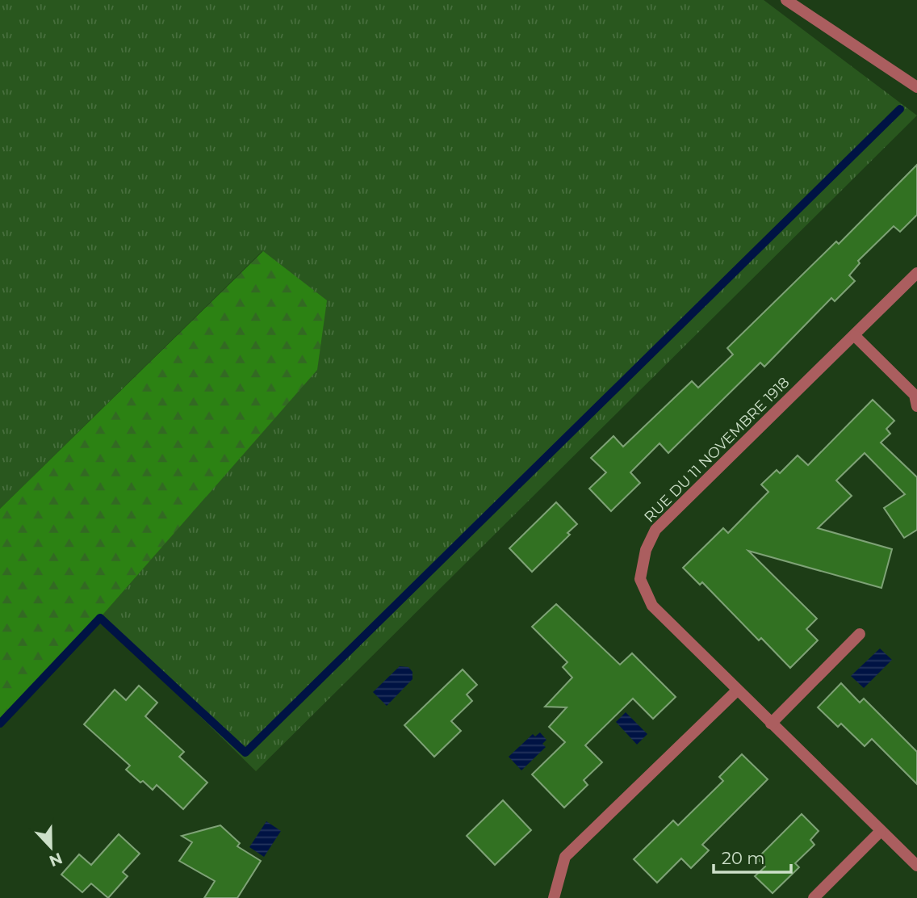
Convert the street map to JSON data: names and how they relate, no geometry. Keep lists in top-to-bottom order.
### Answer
{
  "streets": {
    "street": ["RUE DU 11 NOVEMBRE 1918"]
  },
  "scale_bar": "20 m",
  "north": "bottom"
}
